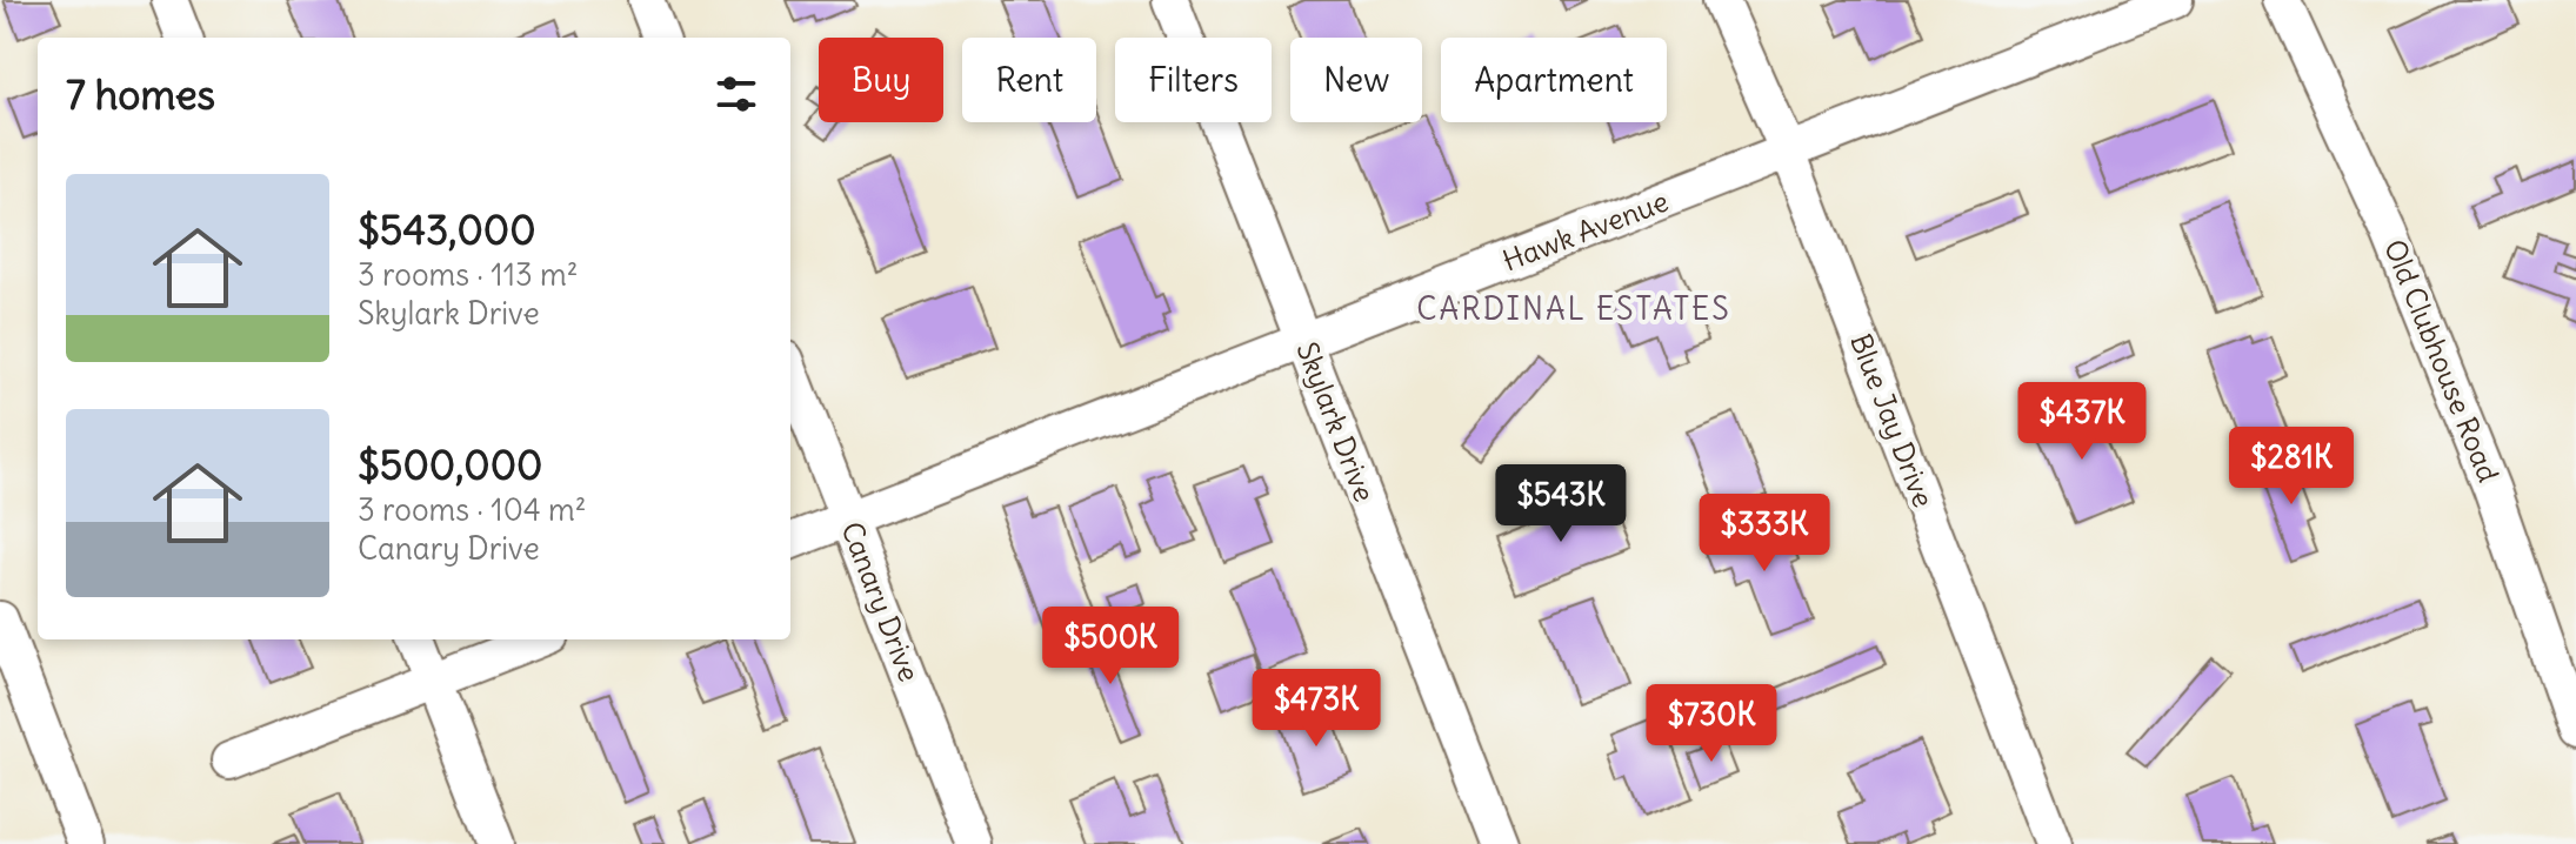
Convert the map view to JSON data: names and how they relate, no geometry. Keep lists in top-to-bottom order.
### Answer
{
  "streets": {
    "street": [
      "Hawk Avenue",
      "Old Clubhouse Road",
      "Blue Jay Drive",
      "Skylark Drive",
      "Canary Drive"
    ]
  },
  "crossings": [
    ["Hawk Avenue", "Blue Jay Drive"],
    ["Hawk Avenue", "Skylark Drive"],
    ["Hawk Avenue", "Canary Drive"]
  ],
  "districts": ["CARDINAL ESTATES"],
  "page": {
    "chip": [
      "Buy",
      "Rent",
      "Filters",
      "New",
      "Apartment"
    ],
    "heading": "7 homes",
    "list": [
      {
        "name": "$543,000",
        "note": "3 rooms · 113 m² · Skylark Drive"
      },
      {
        "name": "$500,000",
        "note": "3 rooms · 104 m² · Canary Drive"
      }
    ],
    "price": [
      "$437K",
      "$281K",
      "$543K",
      "$333K",
      "$500K",
      "$473K",
      "$730K"
    ]
  }
}
